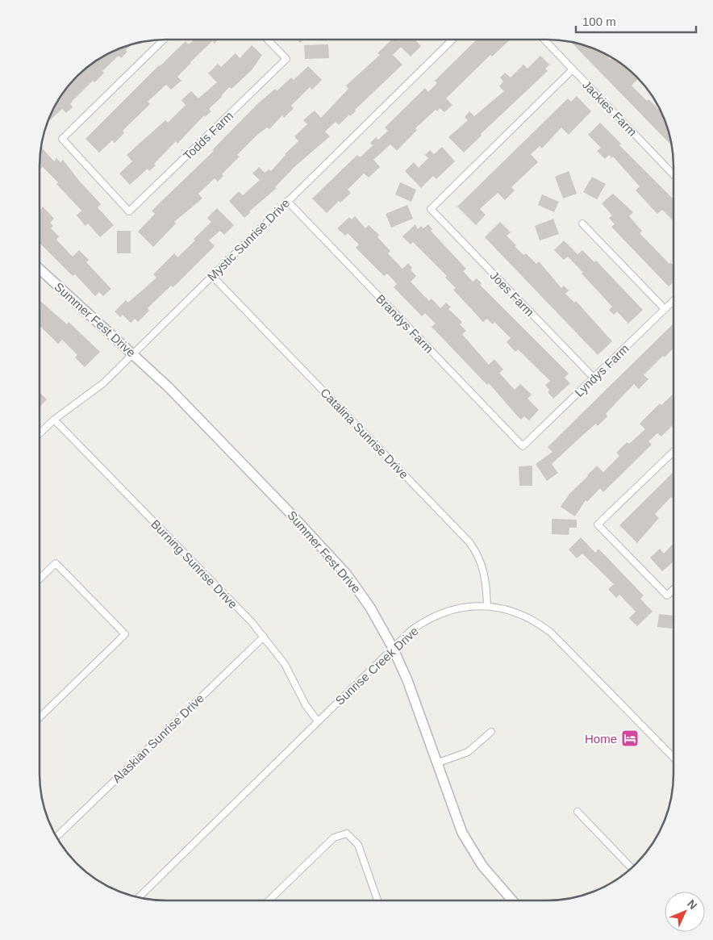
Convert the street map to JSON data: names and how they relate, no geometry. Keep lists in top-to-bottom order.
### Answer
{
  "streets": {
    "street": [
      "Jackies Farm",
      "Todds Farm",
      "Mystic Sunrise Drive",
      "Joes Farm",
      "Summer Fest Drive",
      "Brandys Farm",
      "Lyndys Farm",
      "Catalina Sunrise Drive",
      "Burning Sunrise Drive",
      "Sunrise Creek Drive",
      "Alaskian Sunrise Drive"
    ]
  },
  "crossings": [
    ["Jackies Farm", "Joes Farm"],
    ["Mystic Sunrise Drive", "Summer Fest Drive"],
    ["Mystic Sunrise Drive", "Brandys Farm"],
    ["Mystic Sunrise Drive", "Catalina Sunrise Drive"],
    ["Mystic Sunrise Drive", "Burning Sunrise Drive"],
    ["Joes Farm", "Lyndys Farm"],
    ["Summer Fest Drive", "Sunrise Creek Drive"],
    ["Brandys Farm", "Lyndys Farm"],
    ["Catalina Sunrise Drive", "Sunrise Creek Drive"],
    ["Burning Sunrise Drive", "Sunrise Creek Drive"],
    ["Burning Sunrise Drive", "Alaskian Sunrise Drive"]
  ],
  "places": {
    "hotel": ["Home"]
  },
  "scale_bar": "100 m",
  "north": "top right"
}
